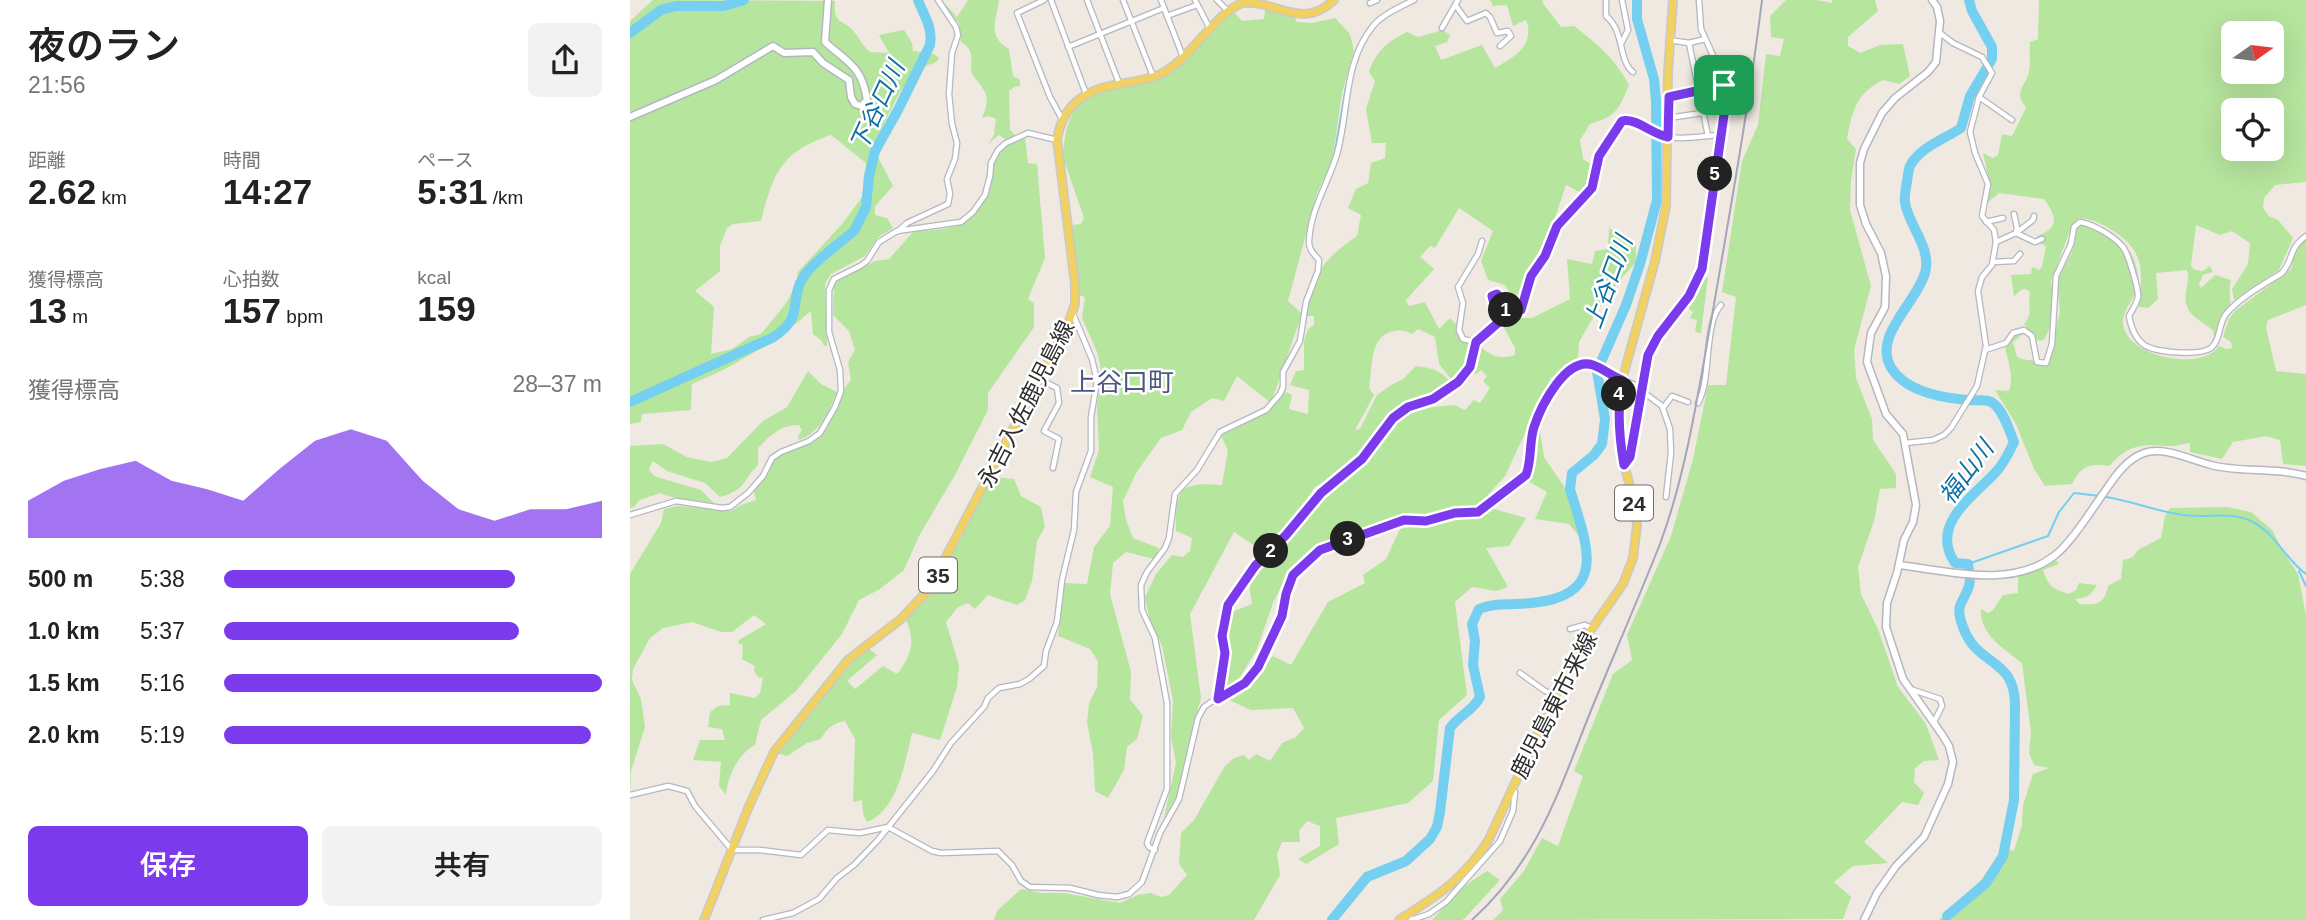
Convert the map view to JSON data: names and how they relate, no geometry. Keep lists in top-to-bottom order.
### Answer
{
  "streets": {
    "main road": [
      "永吉入佐鹿児島線",
      "24",
      "35",
      "鹿児島東市来線"
    ]
  },
  "districts": ["上谷口町"],
  "water": ["下谷口川", "上谷口川", "福山川"],
  "north": "right",
  "page": {
    "heading": ["夜のラン", "21:56"],
    "stats": [
      ["距離", "2.62 km"],
      ["時間", "14:27"],
      ["ペース", "5:31 /km"],
      ["獲得標高", "13 m"],
      ["心拍数", "157 bpm"],
      ["kcal", "159"]
    ],
    "pins": [
      "5",
      "1",
      "4",
      "3",
      "2"
    ],
    "chart": ["獲得標高", "28–37 m"],
    "list": [
      {
        "name": "500 m",
        "note": "5:38"
      },
      {
        "name": "1.0 km",
        "note": "5:37"
      },
      {
        "name": "1.5 km",
        "note": "5:16"
      },
      {
        "name": "2.0 km",
        "note": "5:19"
      }
    ],
    "buttons": ["保存", "共有"]
  }
}
